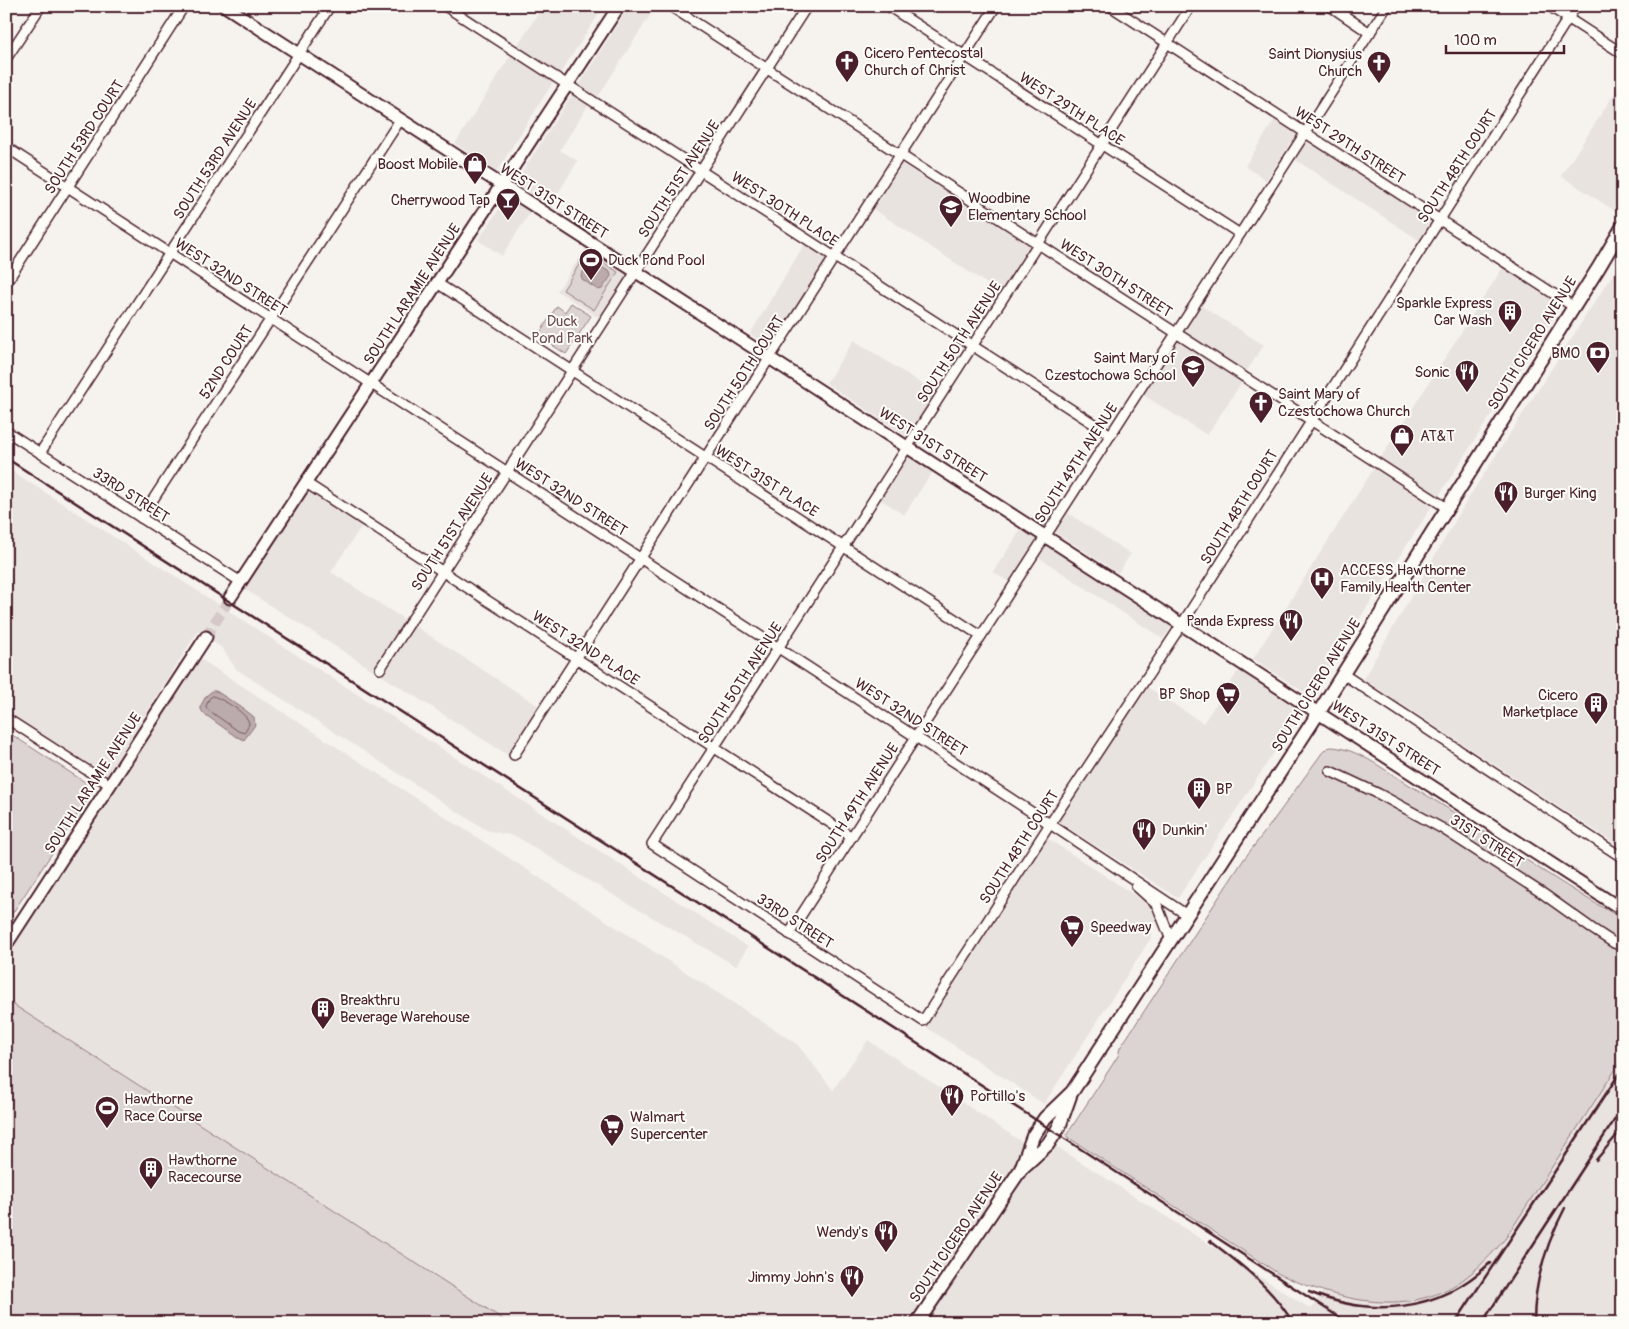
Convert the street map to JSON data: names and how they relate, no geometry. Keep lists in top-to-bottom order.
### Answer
{
  "streets": {
    "main road": ["WEST 31ST STREET", "SOUTH LARAMIE AVENUE", "SOUTH CICERO AVENUE"],
    "street": [
      "WEST 29TH PLACE",
      "SOUTH 53RD COURT",
      "WEST 29TH STREET",
      "SOUTH 53RD AVENUE",
      "SOUTH 48TH COURT",
      "SOUTH 51ST AVENUE",
      "WEST 30TH PLACE",
      "WEST 32ND STREET",
      "WEST 30TH STREET",
      "SOUTH 50TH AVENUE",
      "52ND COURT",
      "SOUTH 50TH COURT",
      "SOUTH 49TH AVENUE",
      "WEST 31ST PLACE",
      "33RD STREET",
      "WEST 32ND PLACE",
      "31ST STREET"
    ]
  },
  "crossings": [
    ["WEST 29TH PLACE", "SOUTH 50TH AVENUE"],
    ["WEST 29TH PLACE", "SOUTH 50TH COURT"],
    ["WEST 29TH PLACE", "SOUTH 49TH AVENUE"],
    ["SOUTH 53RD COURT", "WEST 32ND STREET"],
    ["WEST 29TH STREET", "SOUTH 48TH COURT"],
    ["WEST 29TH STREET", "SOUTH 50TH AVENUE"],
    ["WEST 29TH STREET", "SOUTH CICERO AVENUE"],
    ["WEST 29TH STREET", "SOUTH 49TH AVENUE"],
    ["SOUTH 53RD AVENUE", "WEST 31ST STREET"],
    ["SOUTH 53RD AVENUE", "WEST 32ND STREET"],
    ["SOUTH 53RD AVENUE", "33RD STREET"],
    ["SOUTH 48TH COURT", "WEST 31ST STREET"],
    ["SOUTH 48TH COURT", "WEST 32ND STREET"],
    ["SOUTH 48TH COURT", "WEST 30TH STREET"],
    ["SOUTH 48TH COURT", "33RD STREET"],
    ["SOUTH 51ST AVENUE", "WEST 31ST STREET"],
    ["SOUTH 51ST AVENUE", "WEST 30TH PLACE"],
    ["SOUTH 51ST AVENUE", "WEST 32ND STREET"],
    ["SOUTH 51ST AVENUE", "WEST 30TH STREET"],
    ["SOUTH 51ST AVENUE", "WEST 31ST PLACE"],
    ["SOUTH 51ST AVENUE", "WEST 32ND PLACE"],
    ["WEST 31ST STREET", "SOUTH LARAMIE AVENUE"],
    ["WEST 31ST STREET", "SOUTH 50TH AVENUE"],
    ["WEST 31ST STREET", "SOUTH CICERO AVENUE"],
    ["WEST 31ST STREET", "52ND COURT"],
    ["WEST 31ST STREET", "SOUTH 50TH COURT"],
    ["WEST 31ST STREET", "SOUTH 49TH AVENUE"],
    ["WEST 30TH PLACE", "SOUTH LARAMIE AVENUE"],
    ["WEST 30TH PLACE", "SOUTH 50TH AVENUE"],
    ["WEST 30TH PLACE", "SOUTH 50TH COURT"],
    ["WEST 30TH PLACE", "SOUTH 49TH AVENUE"],
    ["WEST 32ND STREET", "SOUTH LARAMIE AVENUE"],
    ["WEST 32ND STREET", "SOUTH 50TH AVENUE"],
    ["WEST 32ND STREET", "SOUTH CICERO AVENUE"],
    ["WEST 32ND STREET", "52ND COURT"],
    ["WEST 32ND STREET", "SOUTH 50TH COURT"],
    ["WEST 32ND STREET", "SOUTH 49TH AVENUE"],
    ["WEST 30TH STREET", "SOUTH 50TH AVENUE"],
    ["WEST 30TH STREET", "SOUTH CICERO AVENUE"],
    ["WEST 30TH STREET", "SOUTH 50TH COURT"],
    ["WEST 30TH STREET", "SOUTH 49TH AVENUE"],
    ["SOUTH LARAMIE AVENUE", "WEST 31ST PLACE"],
    ["SOUTH LARAMIE AVENUE", "33RD STREET"],
    ["SOUTH LARAMIE AVENUE", "WEST 32ND PLACE"],
    ["SOUTH 50TH AVENUE", "WEST 31ST PLACE"],
    ["SOUTH 50TH AVENUE", "33RD STREET"],
    ["SOUTH 50TH AVENUE", "WEST 32ND PLACE"],
    ["52ND COURT", "33RD STREET"],
    ["SOUTH 50TH COURT", "WEST 31ST PLACE"],
    ["SOUTH 50TH COURT", "WEST 32ND PLACE"],
    ["SOUTH 49TH AVENUE", "WEST 31ST PLACE"],
    ["SOUTH 49TH AVENUE", "33RD STREET"],
    ["SOUTH 49TH AVENUE", "WEST 32ND PLACE"]
  ],
  "parks": ["Duck Pond Park"],
  "places": {
    "church": ["Cicero Pentecostal Church of Christ", "Saint Dionysius Church", "Saint Mary of Czestochowa Church"],
    "shop": ["Boost Mobile", "AT&T"],
    "bar": ["Cherrywood Tap"],
    "school or university": ["Woodbine Elementary School", "Saint Mary of Czestochowa School"],
    "sports": ["Duck Pond Pool", "Hawthorne Race Course"],
    "building": [
      "Sparkle Express Car Wash",
      "Cicero Marketplace",
      "BP",
      "Breakthru Beverage Warehouse",
      "Hawthorne Racecourse"
    ],
    "bank": ["BMO"],
    "restaurant": [
      "Sonic",
      "Burger King",
      "Panda Express",
      "Dunkin'",
      "Portillo's",
      "Wendy's",
      "Jimmy John's"
    ],
    "hospital": ["ACCESS Hawthorne Family Health Center"],
    "supermarket": ["BP Shop", "Speedway", "Walmart Supercenter"]
  },
  "scale_bar": "100 m"
}
